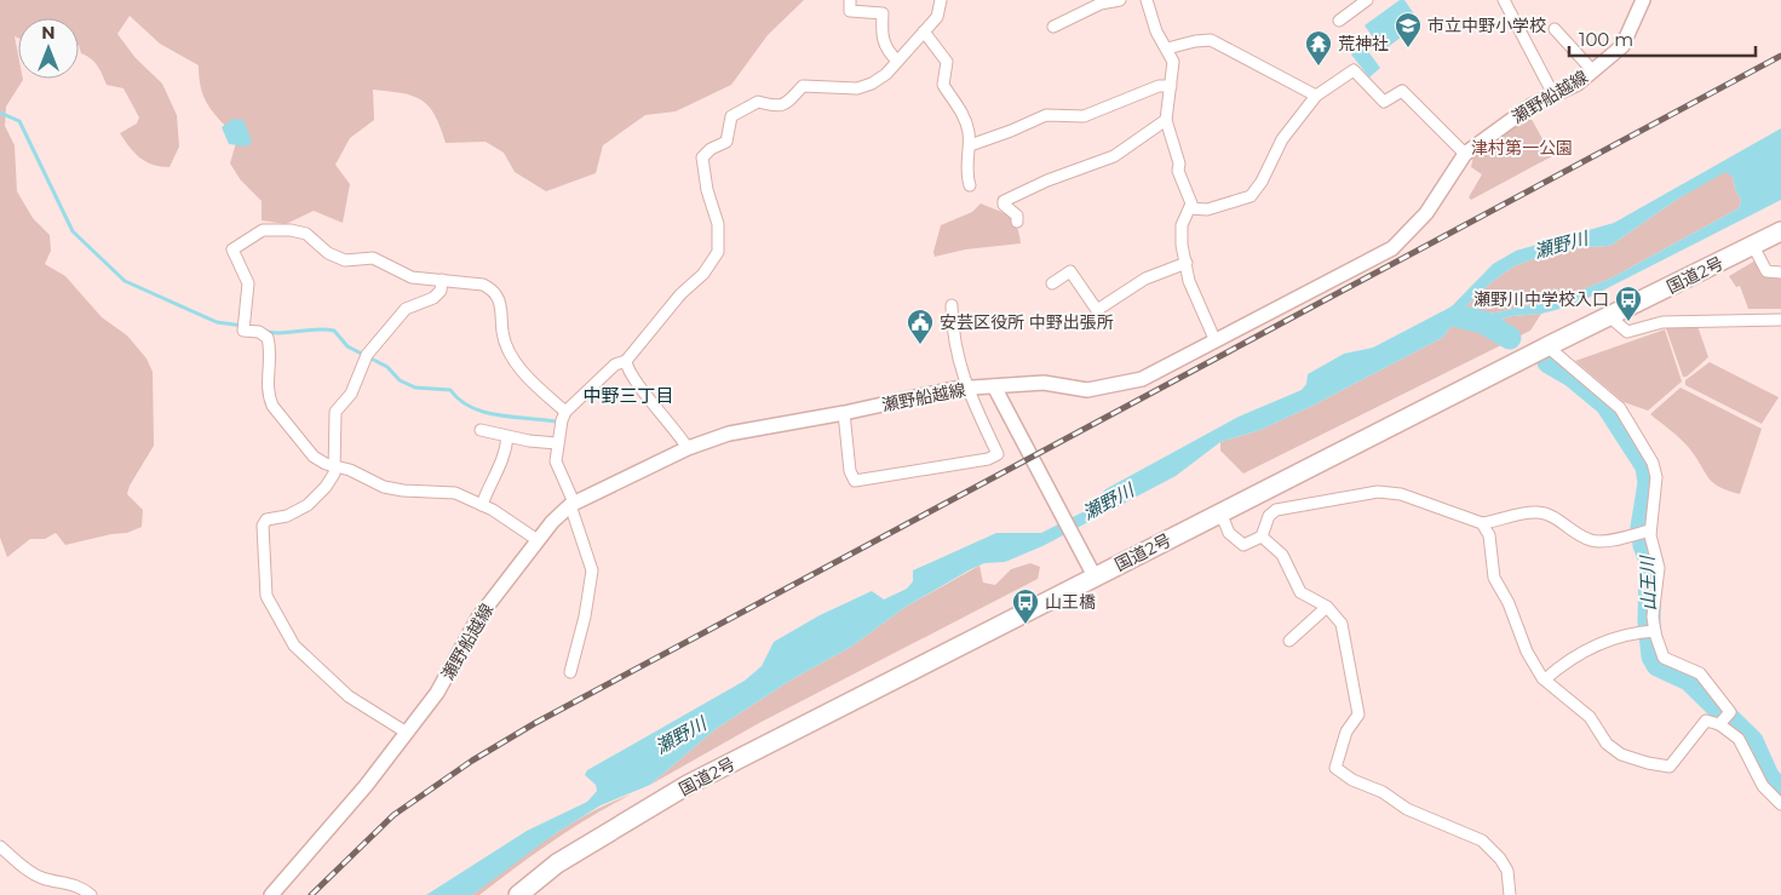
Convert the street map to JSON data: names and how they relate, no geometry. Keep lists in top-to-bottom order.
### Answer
{
  "streets": {
    "highway": ["国道2号"],
    "main road": ["瀬野船越線"]
  },
  "districts": ["中野三丁目"],
  "water": ["瀬野川", "山王川"],
  "parks": ["津村第一公園"],
  "places": {
    "school or university": ["市立中野小学校"],
    "temple": ["荒神社"],
    "bus stop": ["瀬野川中学校入口", "山王橋"],
    "public building": ["安芸区役所 中野出張所"]
  },
  "scale_bar": "100 m",
  "north": "top"
}
